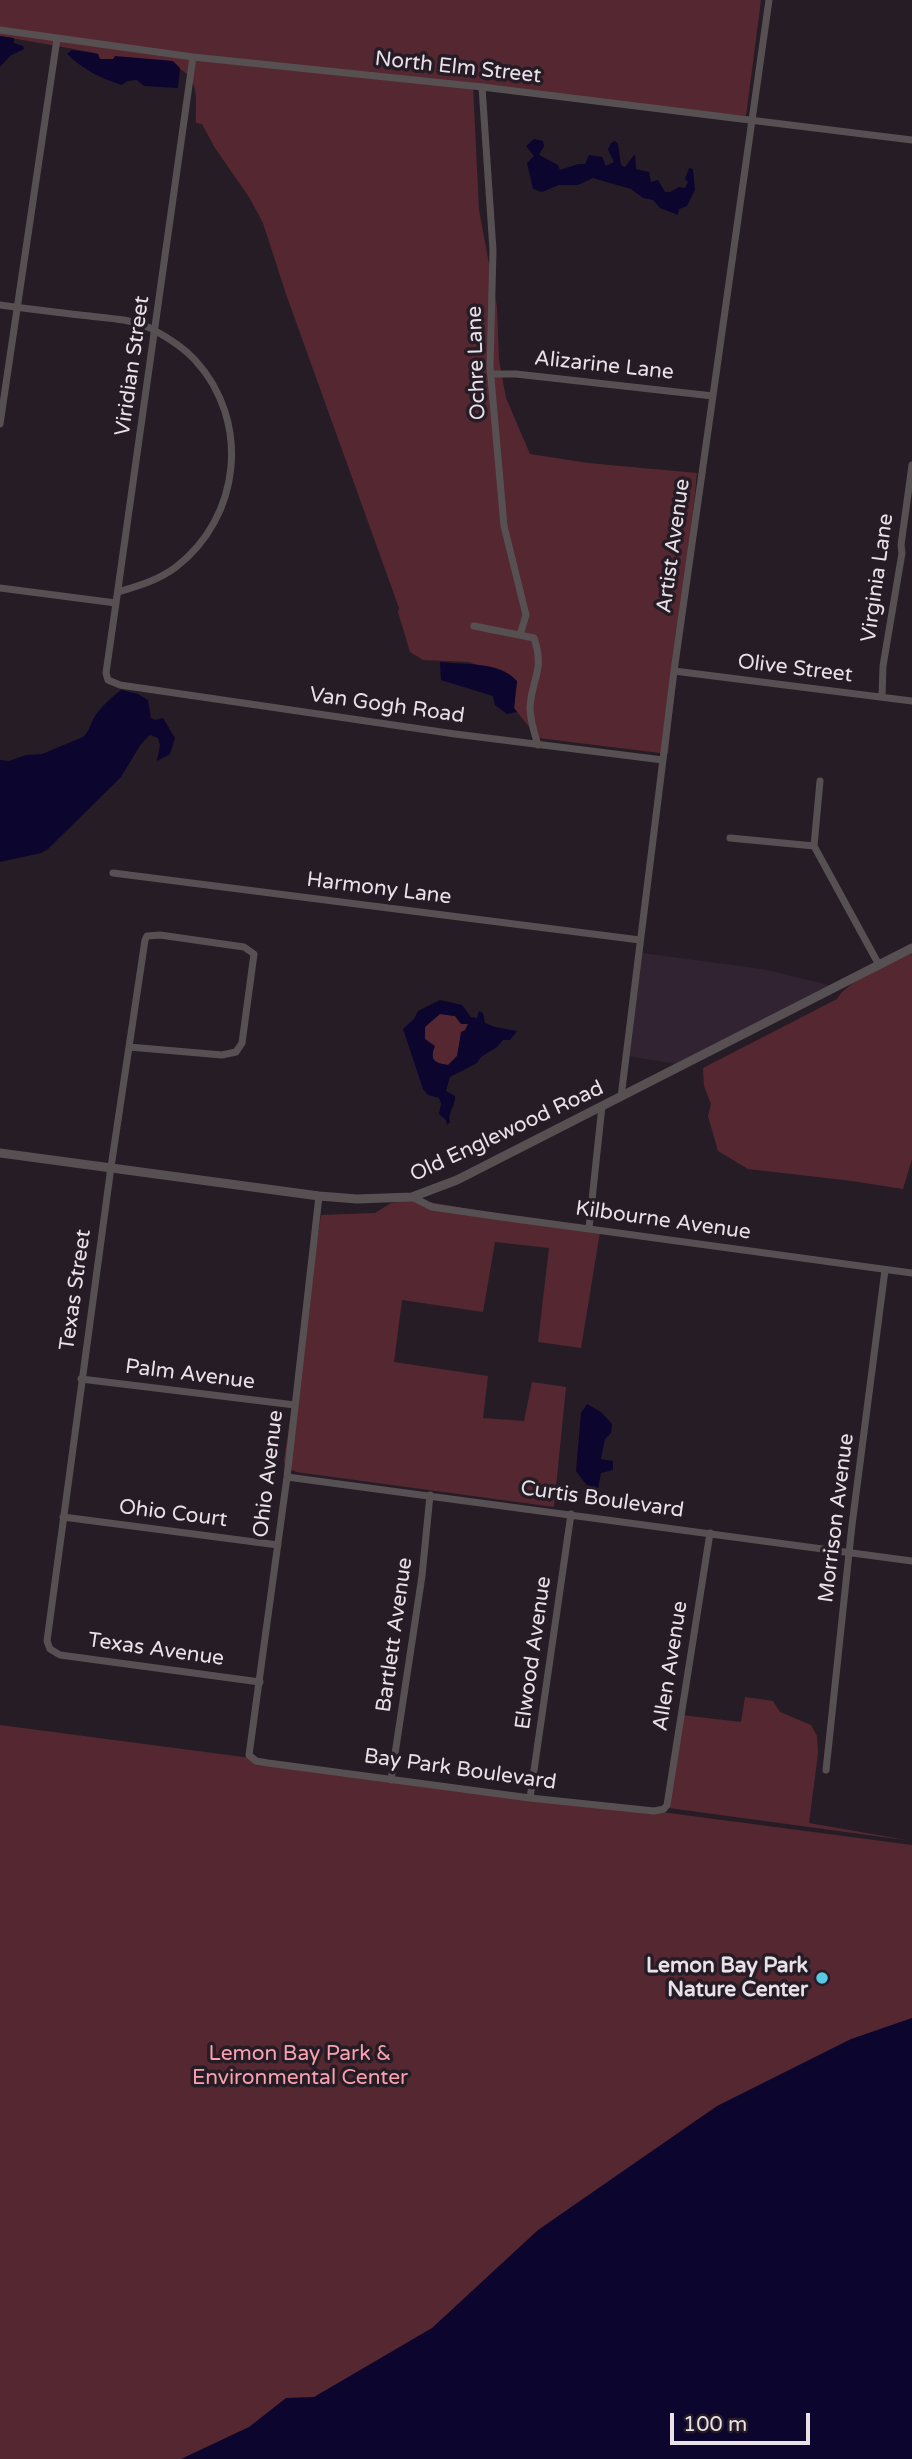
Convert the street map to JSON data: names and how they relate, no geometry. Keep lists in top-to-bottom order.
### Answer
{
  "streets": {
    "street": [
      "North Elm Street",
      "Ochre Lane",
      "Viridian Street",
      "Alizarine Lane",
      "Artist Avenue",
      "Virginia Lane",
      "Olive Street",
      "Van Gogh Road",
      "Harmony Lane",
      "Old Englewood Road",
      "Kilbourne Avenue",
      "Texas Street",
      "Palm Avenue",
      "Ohio Avenue",
      "Curtis Boulevard",
      "Ohio Court",
      "Morrison Avenue",
      "Bartlett Avenue",
      "Texas Avenue",
      "Elwood Avenue",
      "Allen Avenue",
      "Bay Park Boulevard"
    ]
  },
  "crossings": [
    ["North Elm Street", "Ochre Lane"],
    ["North Elm Street", "Viridian Street"],
    ["North Elm Street", "Artist Avenue"],
    ["Ochre Lane", "Alizarine Lane"],
    ["Viridian Street", "Van Gogh Road"],
    ["Alizarine Lane", "Artist Avenue"],
    ["Artist Avenue", "Olive Street"],
    ["Artist Avenue", "Van Gogh Road"],
    ["Artist Avenue", "Harmony Lane"],
    ["Artist Avenue", "Old Englewood Road"],
    ["Virginia Lane", "Olive Street"],
    ["Old Englewood Road", "Kilbourne Avenue"],
    ["Old Englewood Road", "Texas Street"],
    ["Old Englewood Road", "Ohio Avenue"],
    ["Kilbourne Avenue", "Morrison Avenue"],
    ["Texas Street", "Palm Avenue"],
    ["Texas Street", "Ohio Court"],
    ["Texas Street", "Texas Avenue"],
    ["Palm Avenue", "Ohio Avenue"],
    ["Ohio Avenue", "Curtis Boulevard"],
    ["Ohio Avenue", "Ohio Court"],
    ["Ohio Avenue", "Texas Avenue"],
    ["Ohio Avenue", "Bay Park Boulevard"],
    ["Curtis Boulevard", "Morrison Avenue"],
    ["Curtis Boulevard", "Bartlett Avenue"],
    ["Curtis Boulevard", "Elwood Avenue"],
    ["Curtis Boulevard", "Allen Avenue"],
    ["Bartlett Avenue", "Bay Park Boulevard"],
    ["Elwood Avenue", "Bay Park Boulevard"],
    ["Allen Avenue", "Bay Park Boulevard"]
  ],
  "parks": ["Lemon Bay Park & Environmental Center"],
  "places": ["Lemon Bay Park Nature Center"],
  "scale_bar": "100 m"
}
